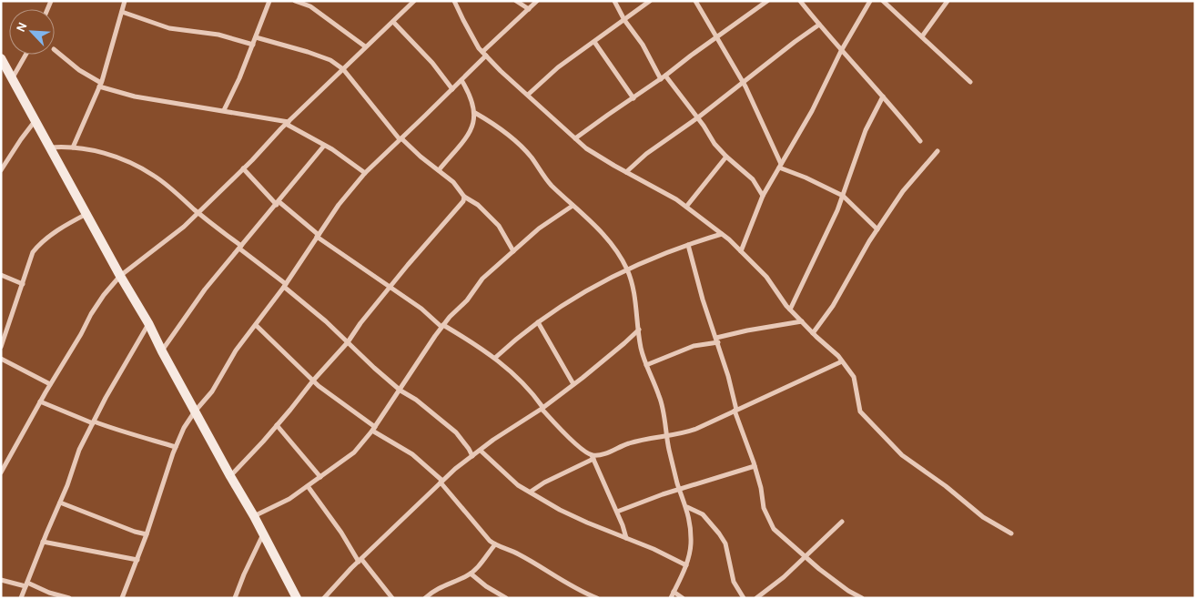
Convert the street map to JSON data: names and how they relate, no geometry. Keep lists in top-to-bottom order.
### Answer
{
  "north": "top left"
}
